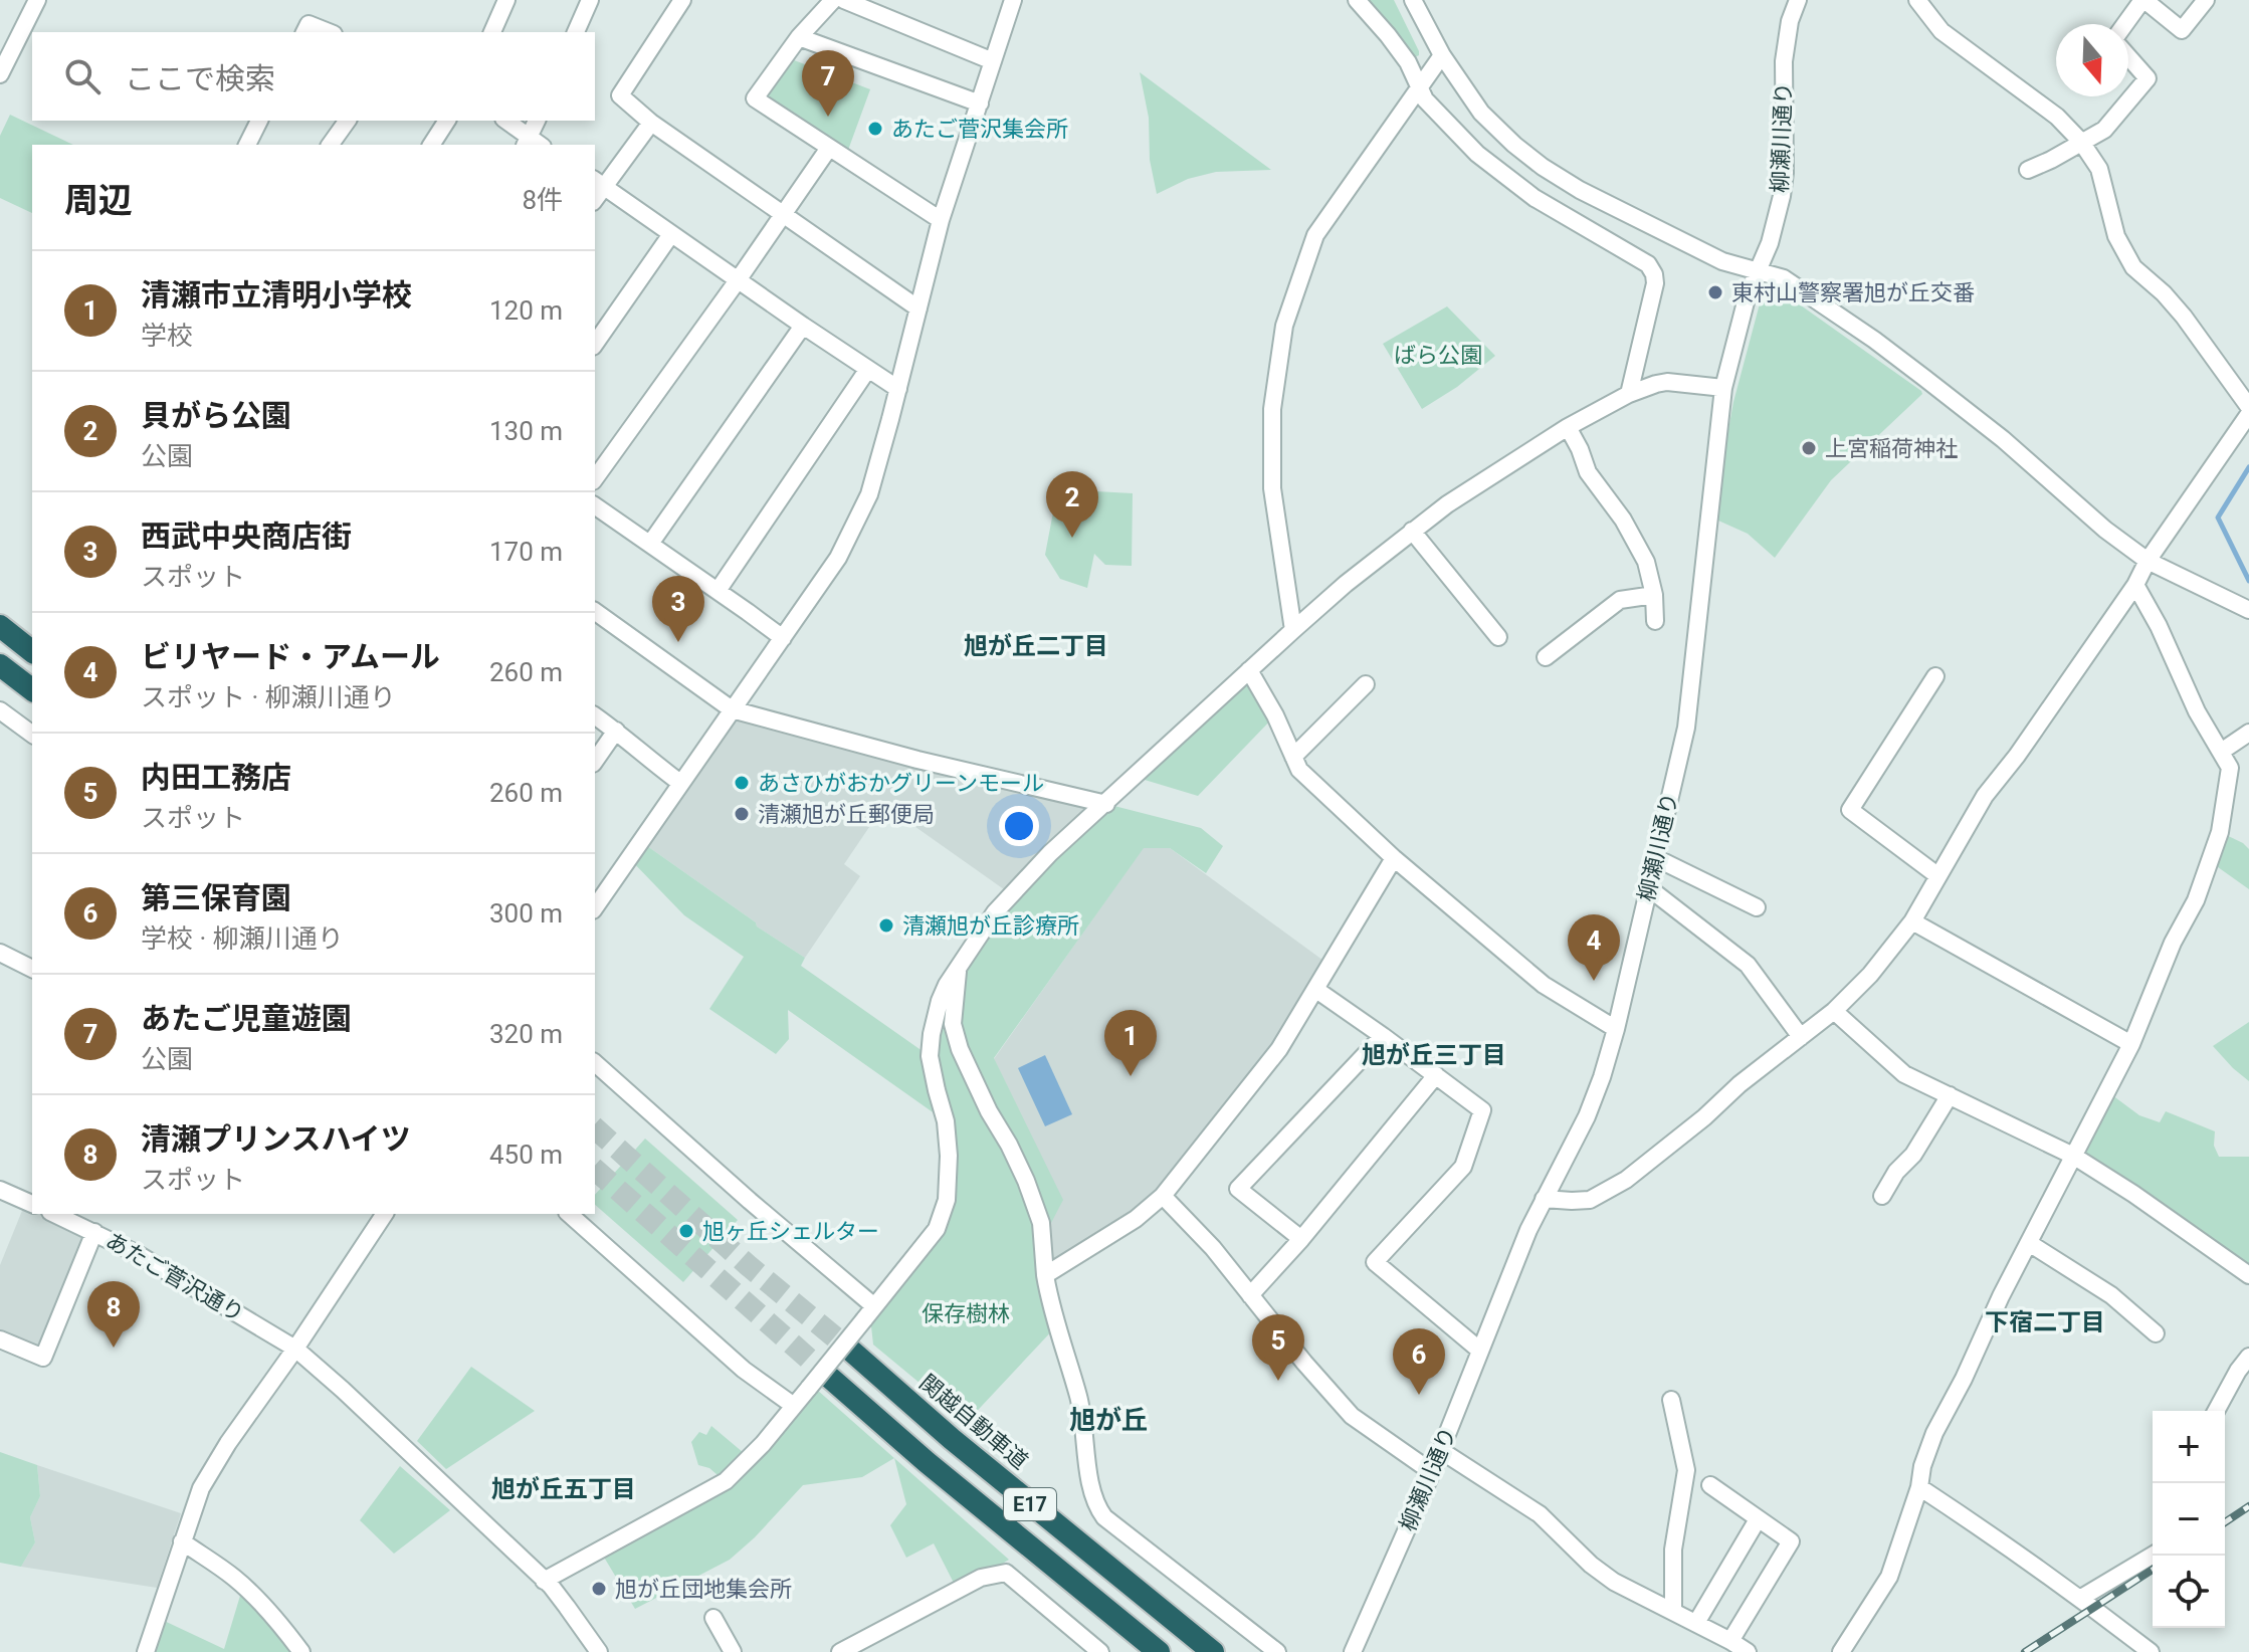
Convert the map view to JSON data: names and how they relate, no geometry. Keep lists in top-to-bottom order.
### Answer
{
  "streets": {
    "highway": ["関越自動車道", "E17"],
    "street": ["柳瀬川通り", "あたご菅沢通り"]
  },
  "districts": [
    "旭が丘二丁目",
    "旭が丘三丁目",
    "下宿二丁目",
    "旭が丘",
    "旭が丘五丁目"
  ],
  "parks": ["ばら公園", "保存樹林"],
  "places": [
    "あたご菅沢集会所",
    "東村山警察署旭が丘交番",
    "上宮稲荷神社",
    "あさひがおかグリーンモール",
    "清瀬旭が丘郵便局",
    "清瀬旭が丘診療所",
    "旭ヶ丘シェルター",
    "旭が丘団地集会所"
  ],
  "north": "bottom",
  "page": {
    "search": "ここで検索",
    "pins": [
      "7",
      "2",
      "3",
      "4",
      "1",
      "8",
      "5",
      "6"
    ],
    "heading": ["周辺", "8件"],
    "list": [
      {
        "mark": "1",
        "name": "清瀬市立清明小学校",
        "note": "学校",
        "value": "120 m"
      },
      {
        "mark": "2",
        "name": "貝がら公園",
        "note": "公園",
        "value": "130 m"
      },
      {
        "mark": "3",
        "name": "西武中央商店街",
        "note": "スポット",
        "value": "170 m"
      },
      {
        "mark": "4",
        "name": "ビリヤード・アムール",
        "note": "スポット · 柳瀬川通り",
        "value": "260 m"
      },
      {
        "mark": "5",
        "name": "内田工務店",
        "note": "スポット",
        "value": "260 m"
      },
      {
        "mark": "6",
        "name": "第三保育園",
        "note": "学校 · 柳瀬川通り",
        "value": "300 m"
      },
      {
        "mark": "7",
        "name": "あたご児童遊園",
        "note": "公園",
        "value": "320 m"
      },
      {
        "mark": "8",
        "name": "清瀬プリンスハイツ",
        "note": "スポット",
        "value": "450 m"
      }
    ],
    "map_buttons": ["+", "−"]
  }
}
